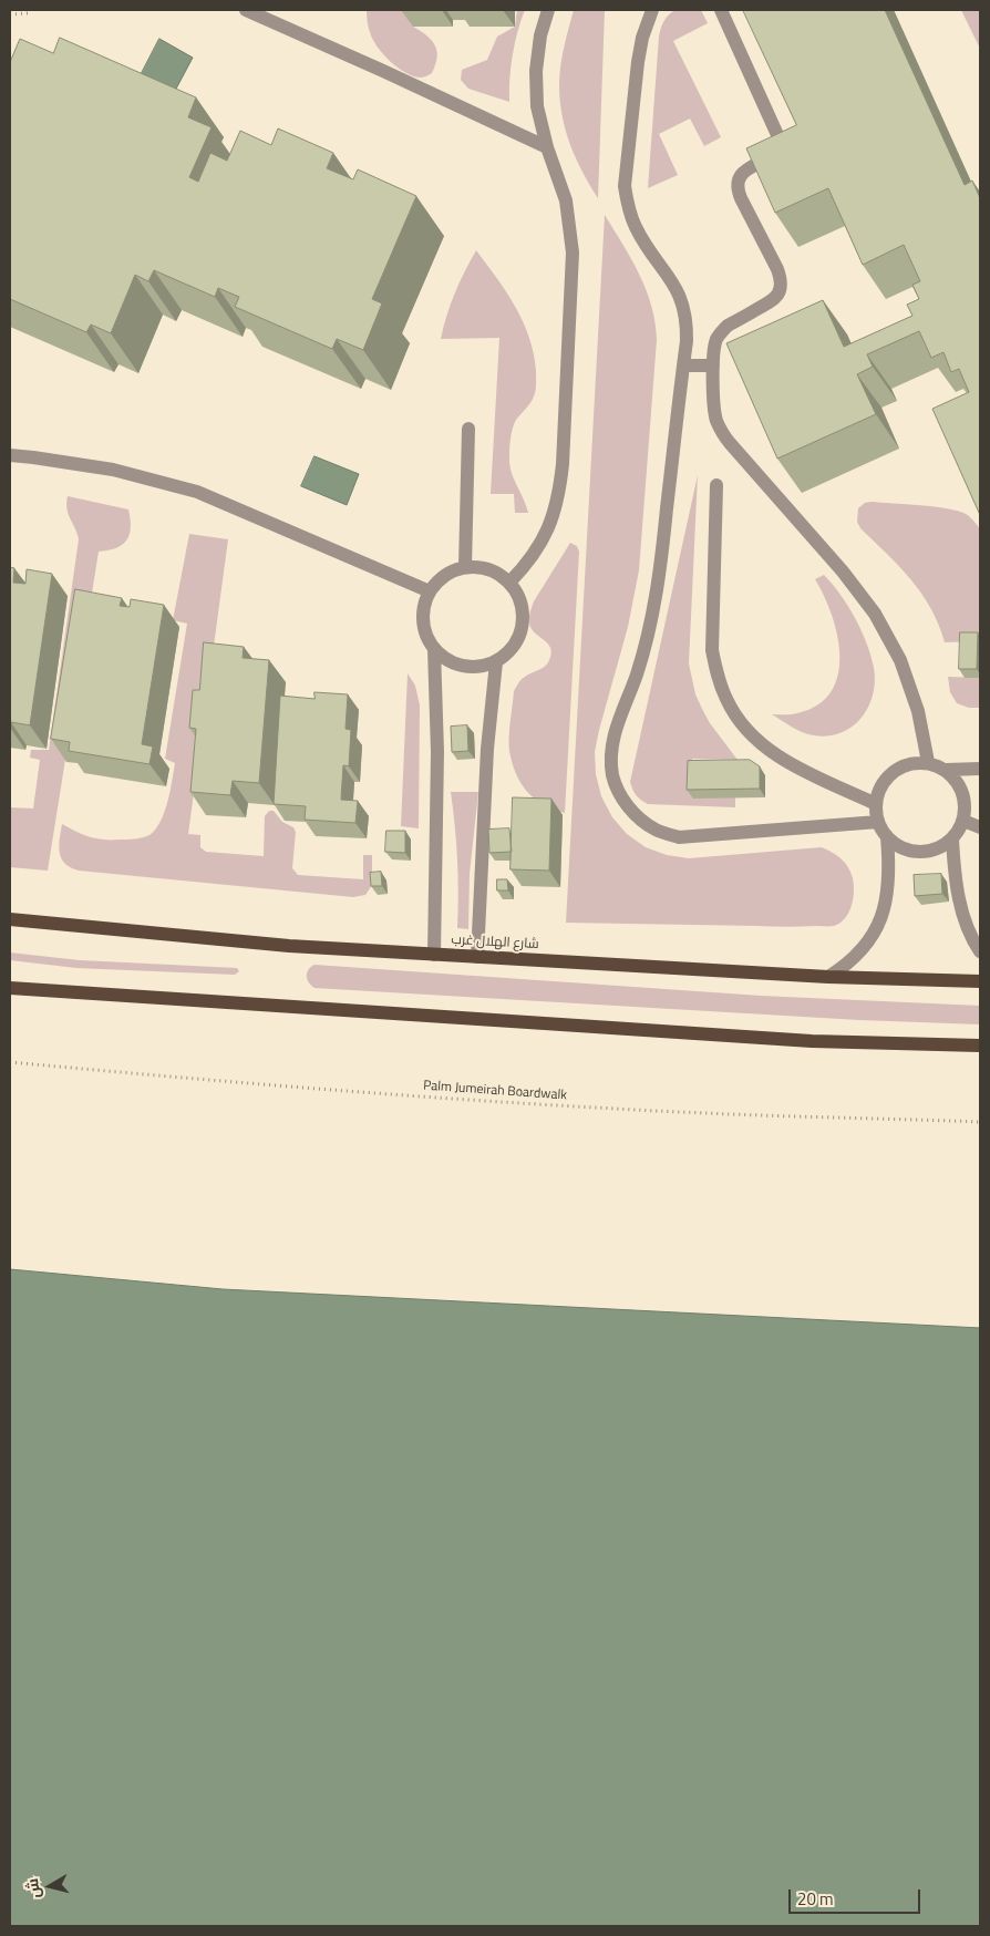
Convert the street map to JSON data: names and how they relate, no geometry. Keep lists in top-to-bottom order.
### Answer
{
  "streets": {
    "main road": ["شارع الهلال غرب"],
    "path": ["Palm Jumeirah Boardwalk"]
  },
  "scale_bar": "20 m",
  "north": "left"
}
